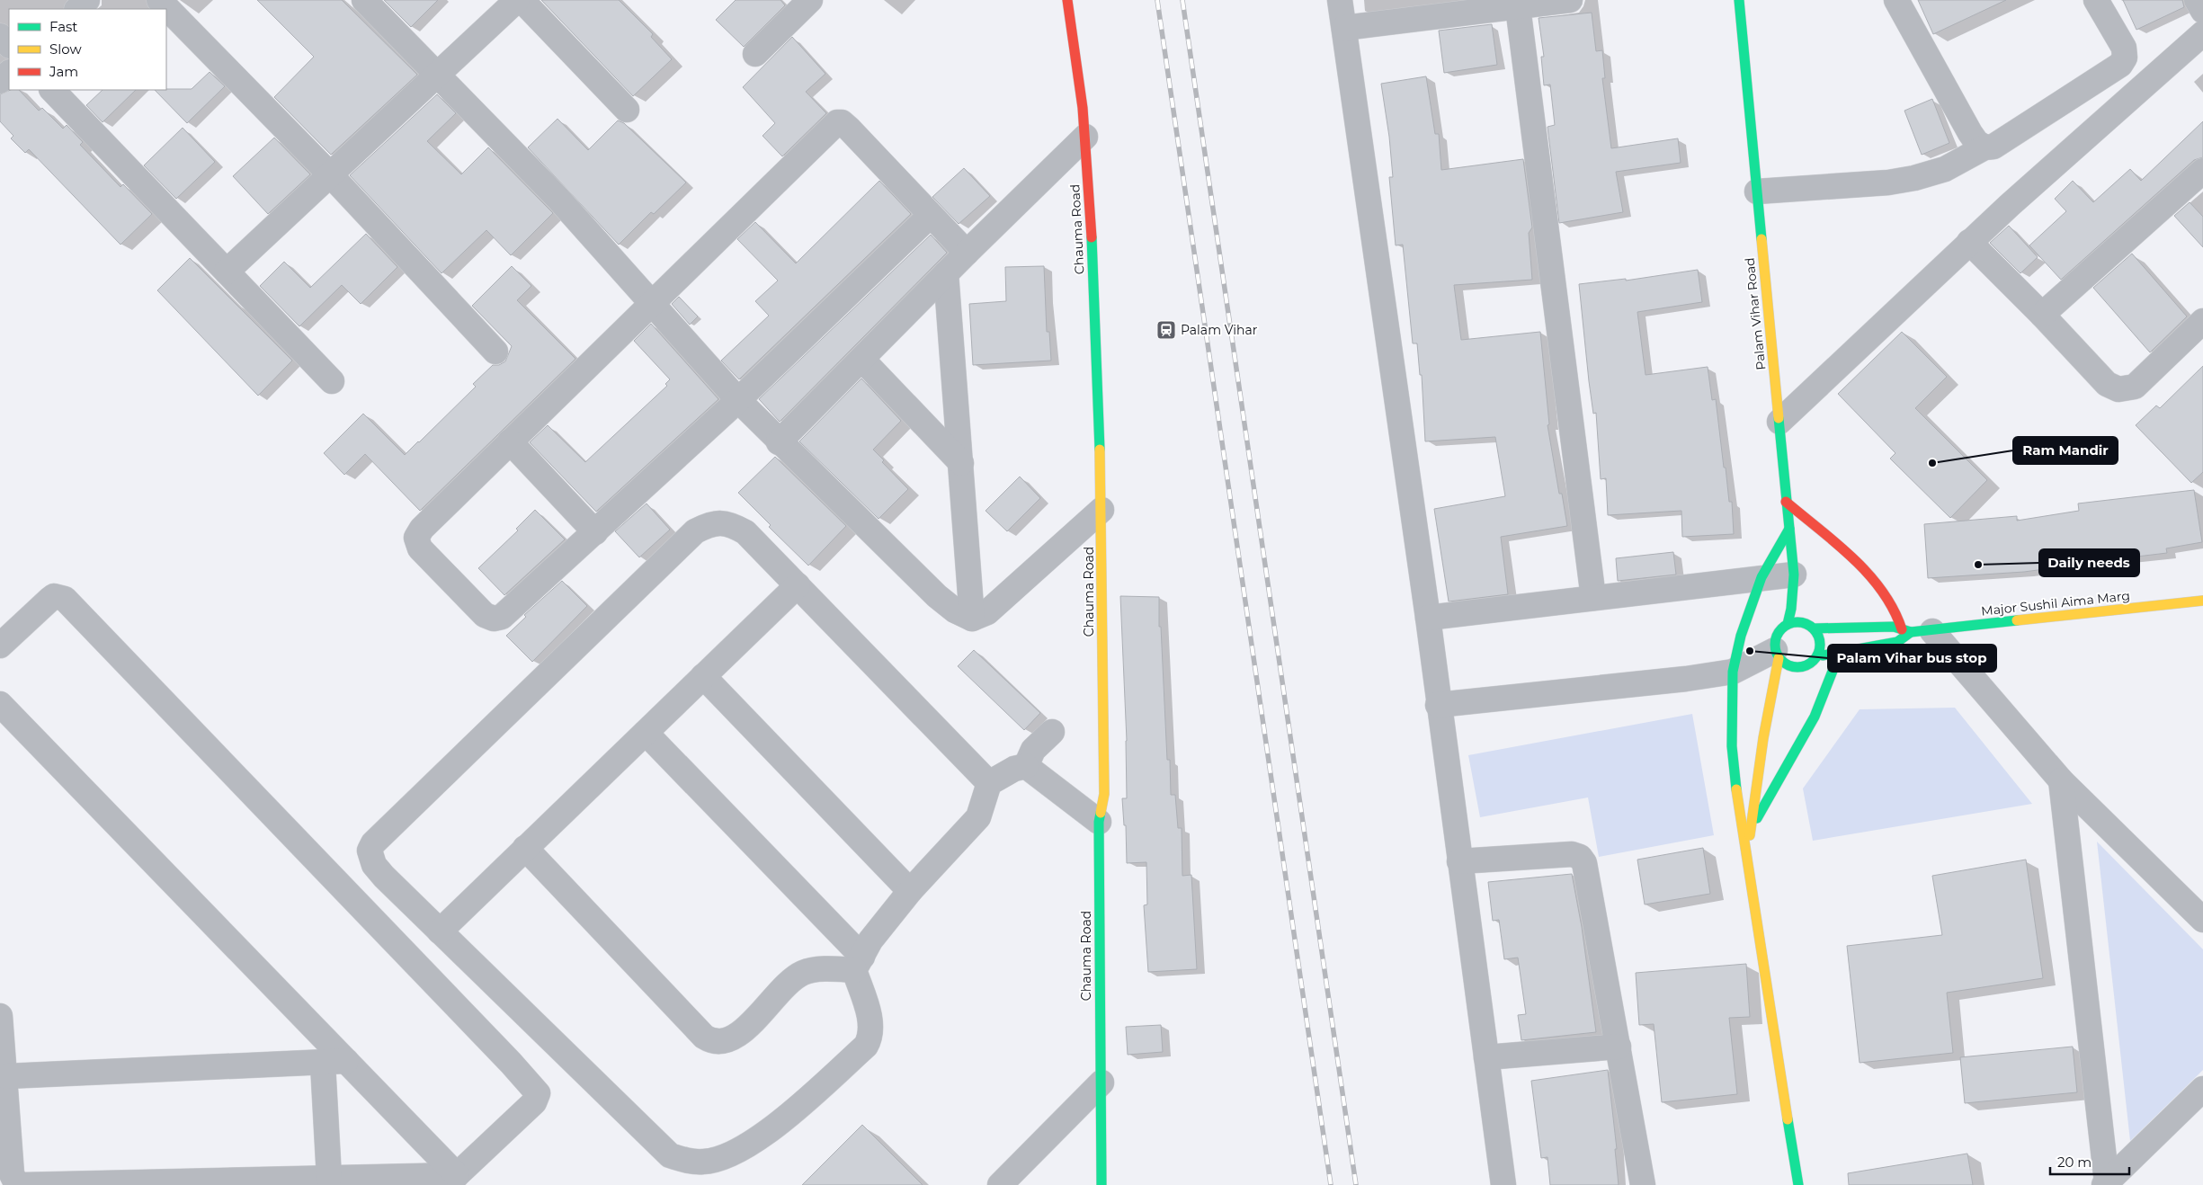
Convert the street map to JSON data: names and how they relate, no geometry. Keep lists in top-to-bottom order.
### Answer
{
  "streets": {
    "street": ["Chauma Road", "Palam Vihar Road", "Major Sushil Aima Marg"]
  },
  "crossings": [
    ["Palam Vihar Road", "Major Sushil Aima Marg"]
  ],
  "places": {
    "station": ["Palam Vihar"],
    "other": ["Ram Mandir", "Daily needs", "Palam Vihar bus stop"]
  },
  "legend": ["Fast", "Slow", "Jam"],
  "scale_bar": "20 m"
}
